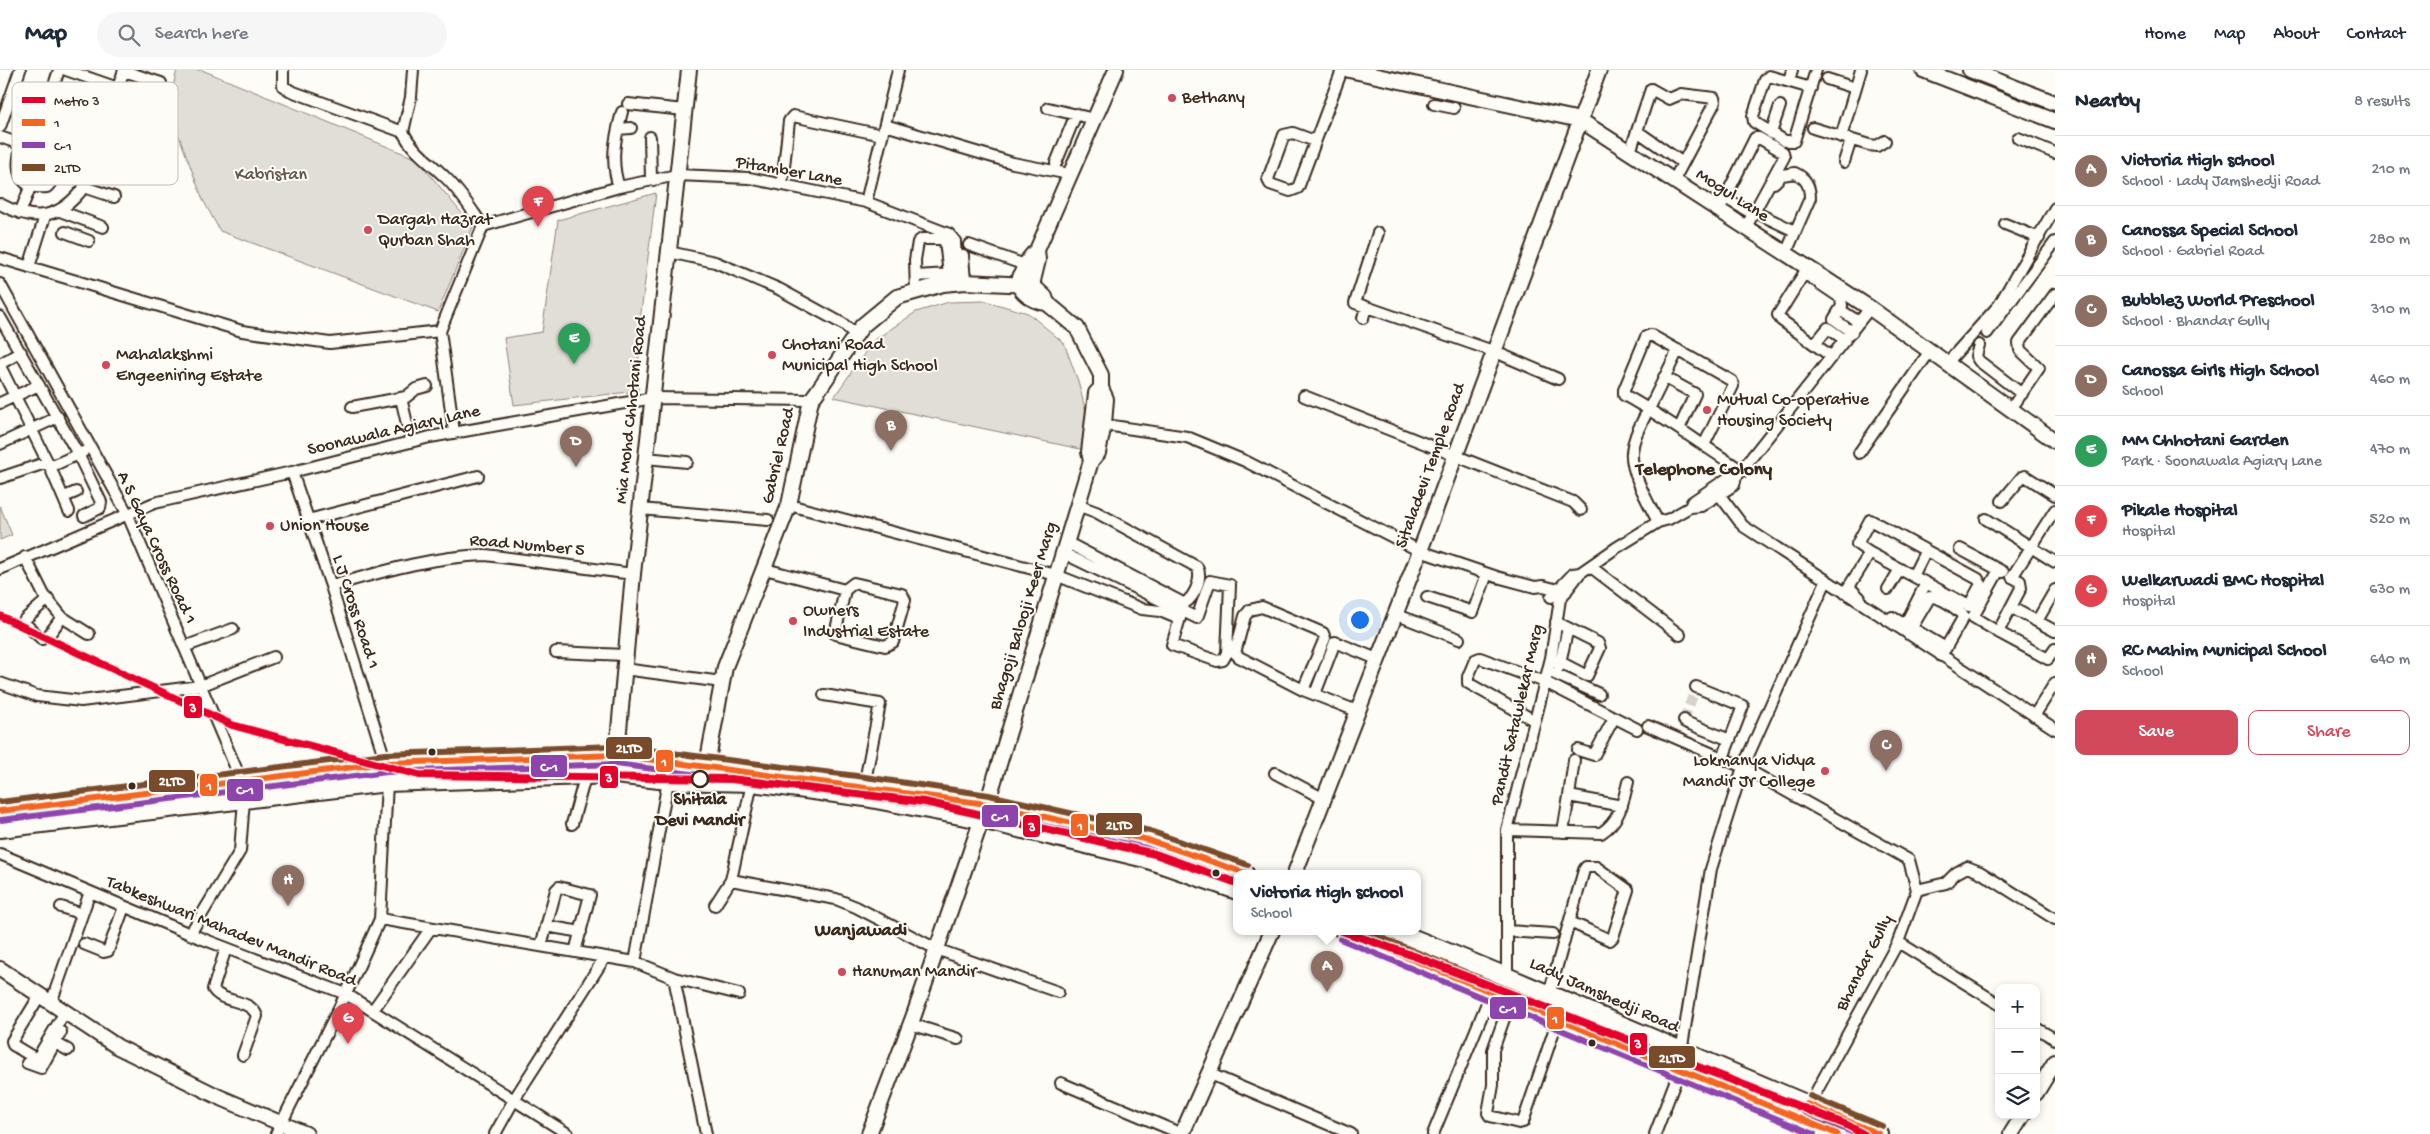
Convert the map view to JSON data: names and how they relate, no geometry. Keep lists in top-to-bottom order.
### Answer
{
  "streets": {
    "main road": ["Lady Jamshedji Road"],
    "street": [
      "Pitamber Lane",
      "Mogul Lane",
      "Mia Mohd Chhotani Road",
      "Soonawala Agiary Lane",
      "Gabriel Road",
      "Sitaladevi Temple Road",
      "Road Number 5",
      "A S Gaya Cross Road 1",
      "L J Cross Road 1",
      "Bhagoji Balooji Keer Marg",
      "Pandit Satawlekar Marg",
      "Tabkeshwari Mahadev Mandir Road",
      "Bhandar Gully"
    ]
  },
  "crossings": [
    ["Pitamber Lane", "Mia Mohd Chhotani Road"],
    ["Pitamber Lane", "Gabriel Road"],
    ["Mogul Lane", "Sitaladevi Temple Road"],
    ["Mia Mohd Chhotani Road", "Soonawala Agiary Lane"],
    ["Mia Mohd Chhotani Road", "Road Number 5"],
    ["Soonawala Agiary Lane", "Gabriel Road"],
    ["Soonawala Agiary Lane", "A S Gaya Cross Road 1"],
    ["Soonawala Agiary Lane", "L J Cross Road 1"],
    ["Road Number 5", "L J Cross Road 1"],
    ["Pandit Satawlekar Marg", "Lady Jamshedji Road"],
    ["Bhandar Gully", "Lady Jamshedji Road"]
  ],
  "districts": ["Telephone Colony", "Wanjawadi"],
  "parks": ["Kabristan"],
  "places": [
    "Bethany",
    "Dargah Hazrat Qurban Shah",
    "Chotani Road Municipal High School",
    "Mahalakshmi Engeeniring Estate",
    "Mutual Co-operative Housing Society",
    "Union House",
    "Owners Industrial Estate",
    "Lokmanya Vidya Mandir Jr College",
    "Shitala Devi Mandir",
    "Hanuman Mandir"
  ],
  "lines": [
    "metro line 3",
    "transit line 2LTD",
    "transit line 1",
    "transit line C-1"
  ],
  "legend": [
    "Metro 3",
    "1",
    "C-1",
    "2LTD"
  ],
  "page": {
    "header": "Map",
    "search": "Search here",
    "nav": [
      "Home",
      "Map",
      "About",
      "Contact"
    ],
    "heading": ["Nearby", "8 results"],
    "list": [
      {
        "mark": "A",
        "name": "Victoria High school",
        "note": "School · Lady Jamshedji Road",
        "value": "210 m"
      },
      {
        "mark": "B",
        "name": "Canossa Special School",
        "note": "School · Gabriel Road",
        "value": "280 m"
      },
      {
        "mark": "C",
        "name": "Bubblez World Preschool",
        "note": "School · Bhandar Gully",
        "value": "310 m"
      },
      {
        "mark": "D",
        "name": "Canossa Girls High School",
        "note": "School",
        "value": "460 m"
      },
      {
        "mark": "E",
        "name": "MM Chhotani Garden",
        "note": "Park · Soonawala Agiary Lane",
        "value": "470 m"
      },
      {
        "mark": "F",
        "name": "Pikale Hospital",
        "note": "Hospital",
        "value": "520 m"
      },
      {
        "mark": "G",
        "name": "Welkarwadi BMC Hospital",
        "note": "Hospital",
        "value": "630 m"
      },
      {
        "mark": "H",
        "name": "RC Mahim Municipal School",
        "note": "School",
        "value": "640 m"
      }
    ],
    "pins": [
      "F",
      "E",
      "B",
      "D",
      "C",
      "H",
      "A",
      "G"
    ],
    "buttons": ["Save", "Share"],
    "popup": ["Victoria High school", "School"],
    "map_buttons": ["+", "−"]
  }
}
